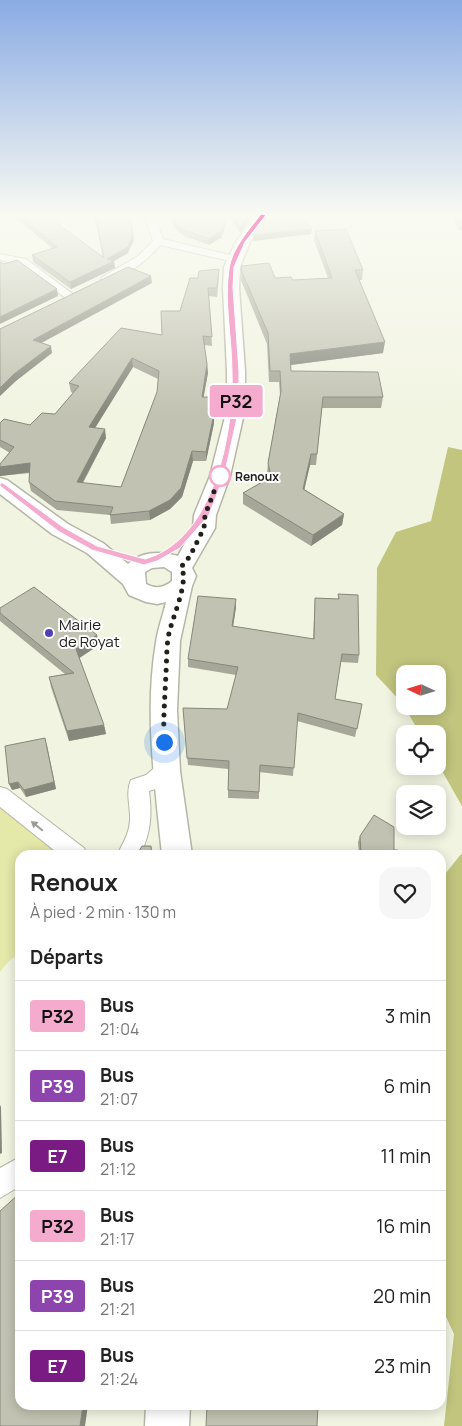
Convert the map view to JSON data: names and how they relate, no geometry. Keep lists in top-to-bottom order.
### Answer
{
  "places": ["Renoux", "Mairie de Royat"],
  "lines": ["bus line P32"],
  "north": "left",
  "page": {
    "on_map": "P32",
    "heading": [
      ["Renoux", "À pied · 2 min · 130 m"],
      "Départs"
    ],
    "list": [
      {
        "mark": "P32",
        "name": "Bus",
        "note": "21:04",
        "value": "3 min"
      },
      {
        "mark": "P39",
        "name": "Bus",
        "note": "21:07",
        "value": "6 min"
      },
      {
        "mark": "E7",
        "name": "Bus",
        "note": "21:12",
        "value": "11 min"
      },
      {
        "mark": "P32",
        "name": "Bus",
        "note": "21:17",
        "value": "16 min"
      },
      {
        "mark": "P39",
        "name": "Bus",
        "note": "21:21",
        "value": "20 min"
      },
      {
        "mark": "E7",
        "name": "Bus",
        "note": "21:24",
        "value": "23 min"
      }
    ]
  }
}
